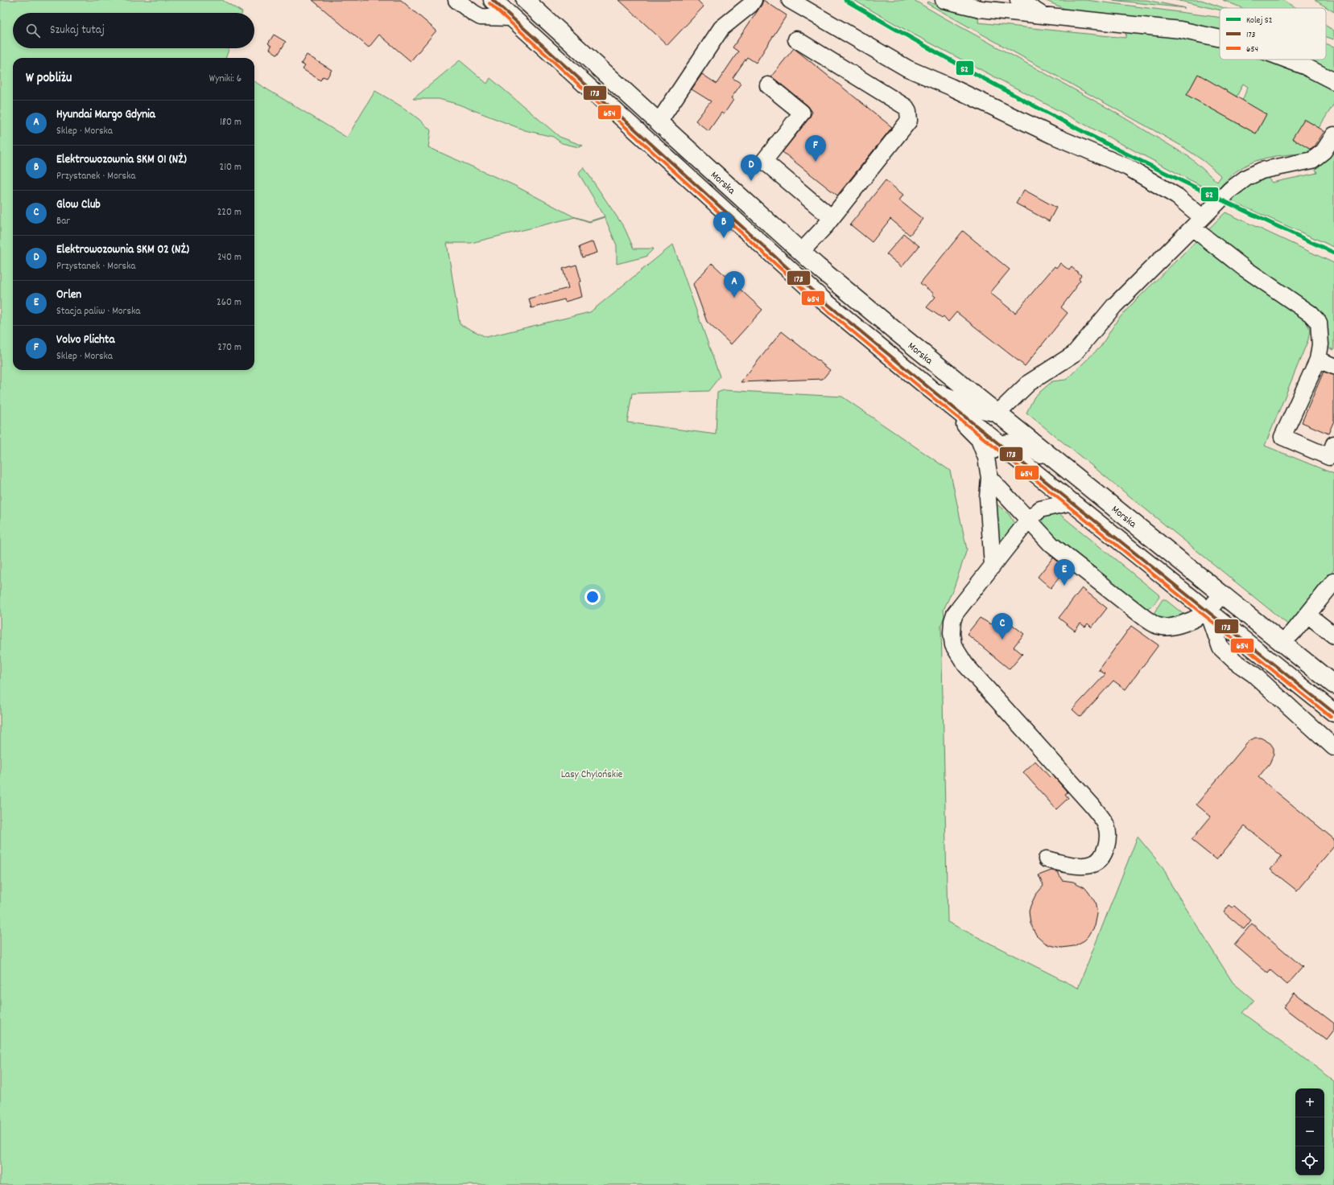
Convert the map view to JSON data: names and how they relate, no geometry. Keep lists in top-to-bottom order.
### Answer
{
  "streets": {
    "main road": ["Morska"]
  },
  "parks": ["Lasy Chylońskie"],
  "lines": ["rail line S2", "transit line 173", "transit line 654"],
  "legend": ["Kolej S2", "173", "654"],
  "page": {
    "search": "Szukaj tutaj",
    "heading": ["W pobliżu", "Wyniki: 6"],
    "list": [
      {
        "mark": "A",
        "name": "Hyundai Margo Gdynia",
        "note": "Sklep · Morska",
        "value": "180 m"
      },
      {
        "mark": "B",
        "name": "Elektrowozownia SKM 01 (NŻ)",
        "note": "Przystanek · Morska",
        "value": "210 m"
      },
      {
        "mark": "C",
        "name": "Glow Club",
        "note": "Bar",
        "value": "220 m"
      },
      {
        "mark": "D",
        "name": "Elektrowozownia SKM 02 (NŻ)",
        "note": "Przystanek · Morska",
        "value": "240 m"
      },
      {
        "mark": "E",
        "name": "Orlen",
        "note": "Stacja paliw · Morska",
        "value": "260 m"
      },
      {
        "mark": "F",
        "name": "Volvo Plichta",
        "note": "Sklep · Morska",
        "value": "270 m"
      }
    ],
    "pins": [
      "F",
      "D",
      "B",
      "A",
      "E",
      "C"
    ],
    "map_buttons": ["+", "−"]
  }
}
